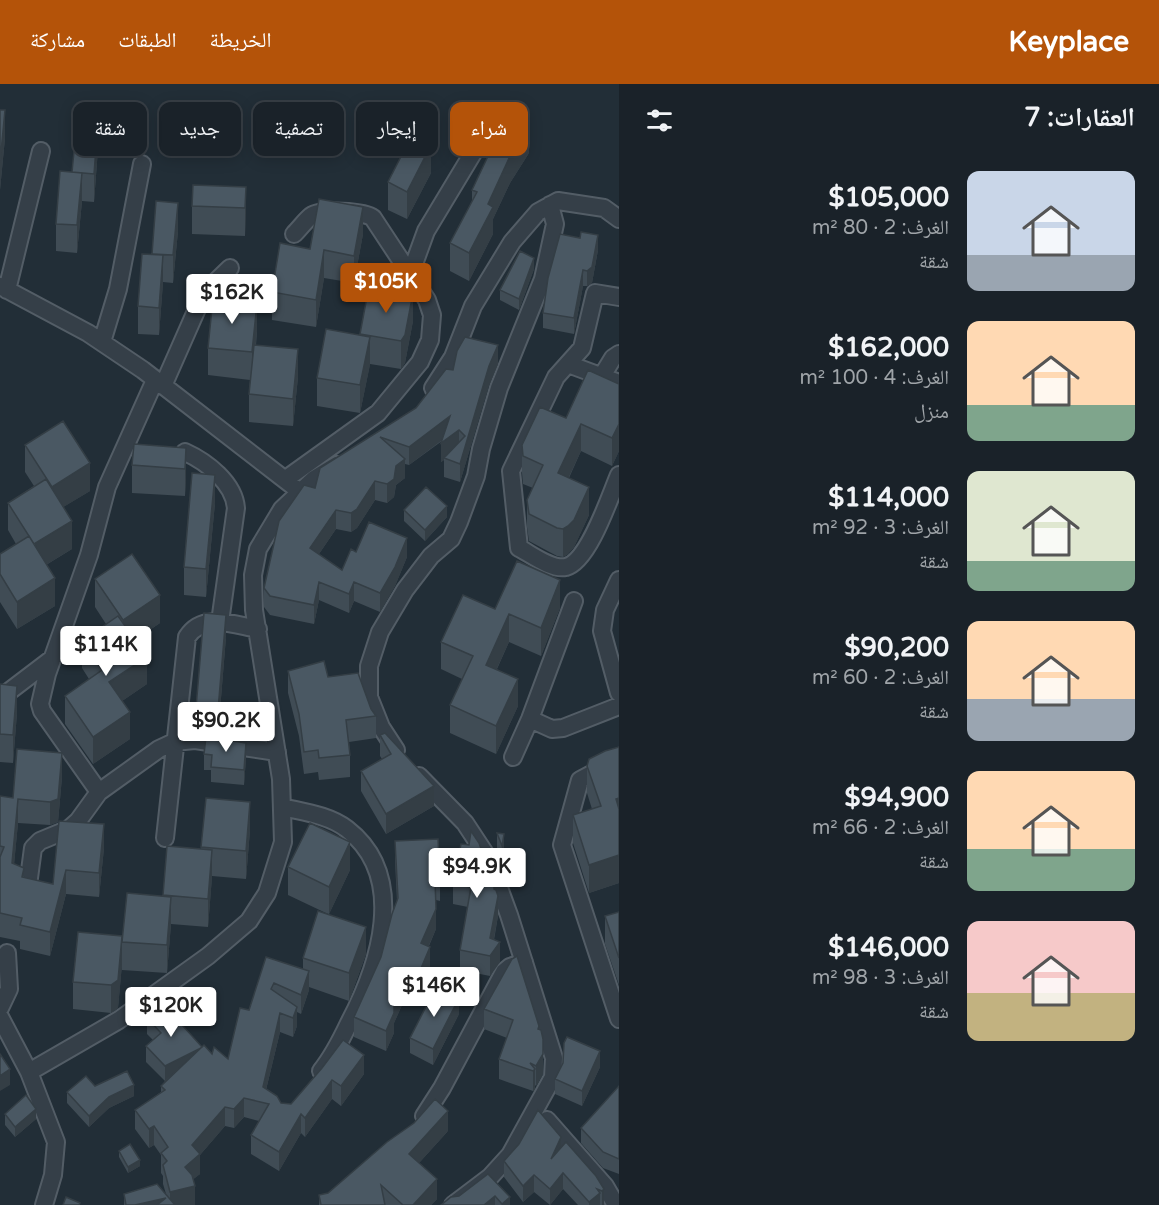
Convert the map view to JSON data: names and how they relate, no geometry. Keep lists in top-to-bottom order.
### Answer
{
  "page": {
    "header": "Keyplace",
    "nav": ["الخريطة", "الطبقات", "مشاركة"],
    "heading": "العقارات: 7",
    "chip": [
      "شراء",
      "إيجار",
      "تصفية",
      "جديد",
      "شقة"
    ],
    "list": [
      {
        "name": "$105,000",
        "note": "الغرف: 2 · 80 m² · شقة"
      },
      {
        "name": "$162,000",
        "note": "الغرف: 4 · 100 m² · منزل"
      },
      {
        "name": "$114,000",
        "note": "الغرف: 3 · 92 m² · شقة"
      },
      {
        "name": "$90,200",
        "note": "الغرف: 2 · 60 m² · شقة"
      },
      {
        "name": "$94,900",
        "note": "الغرف: 2 · 66 m² · شقة"
      },
      {
        "name": "$146,000",
        "note": "الغرف: 3 · 98 m² · شقة"
      }
    ],
    "price": [
      "$105K",
      "$162K",
      "$114K",
      "$90.2K",
      "$94.9K",
      "$146K",
      "$120K"
    ]
  }
}
